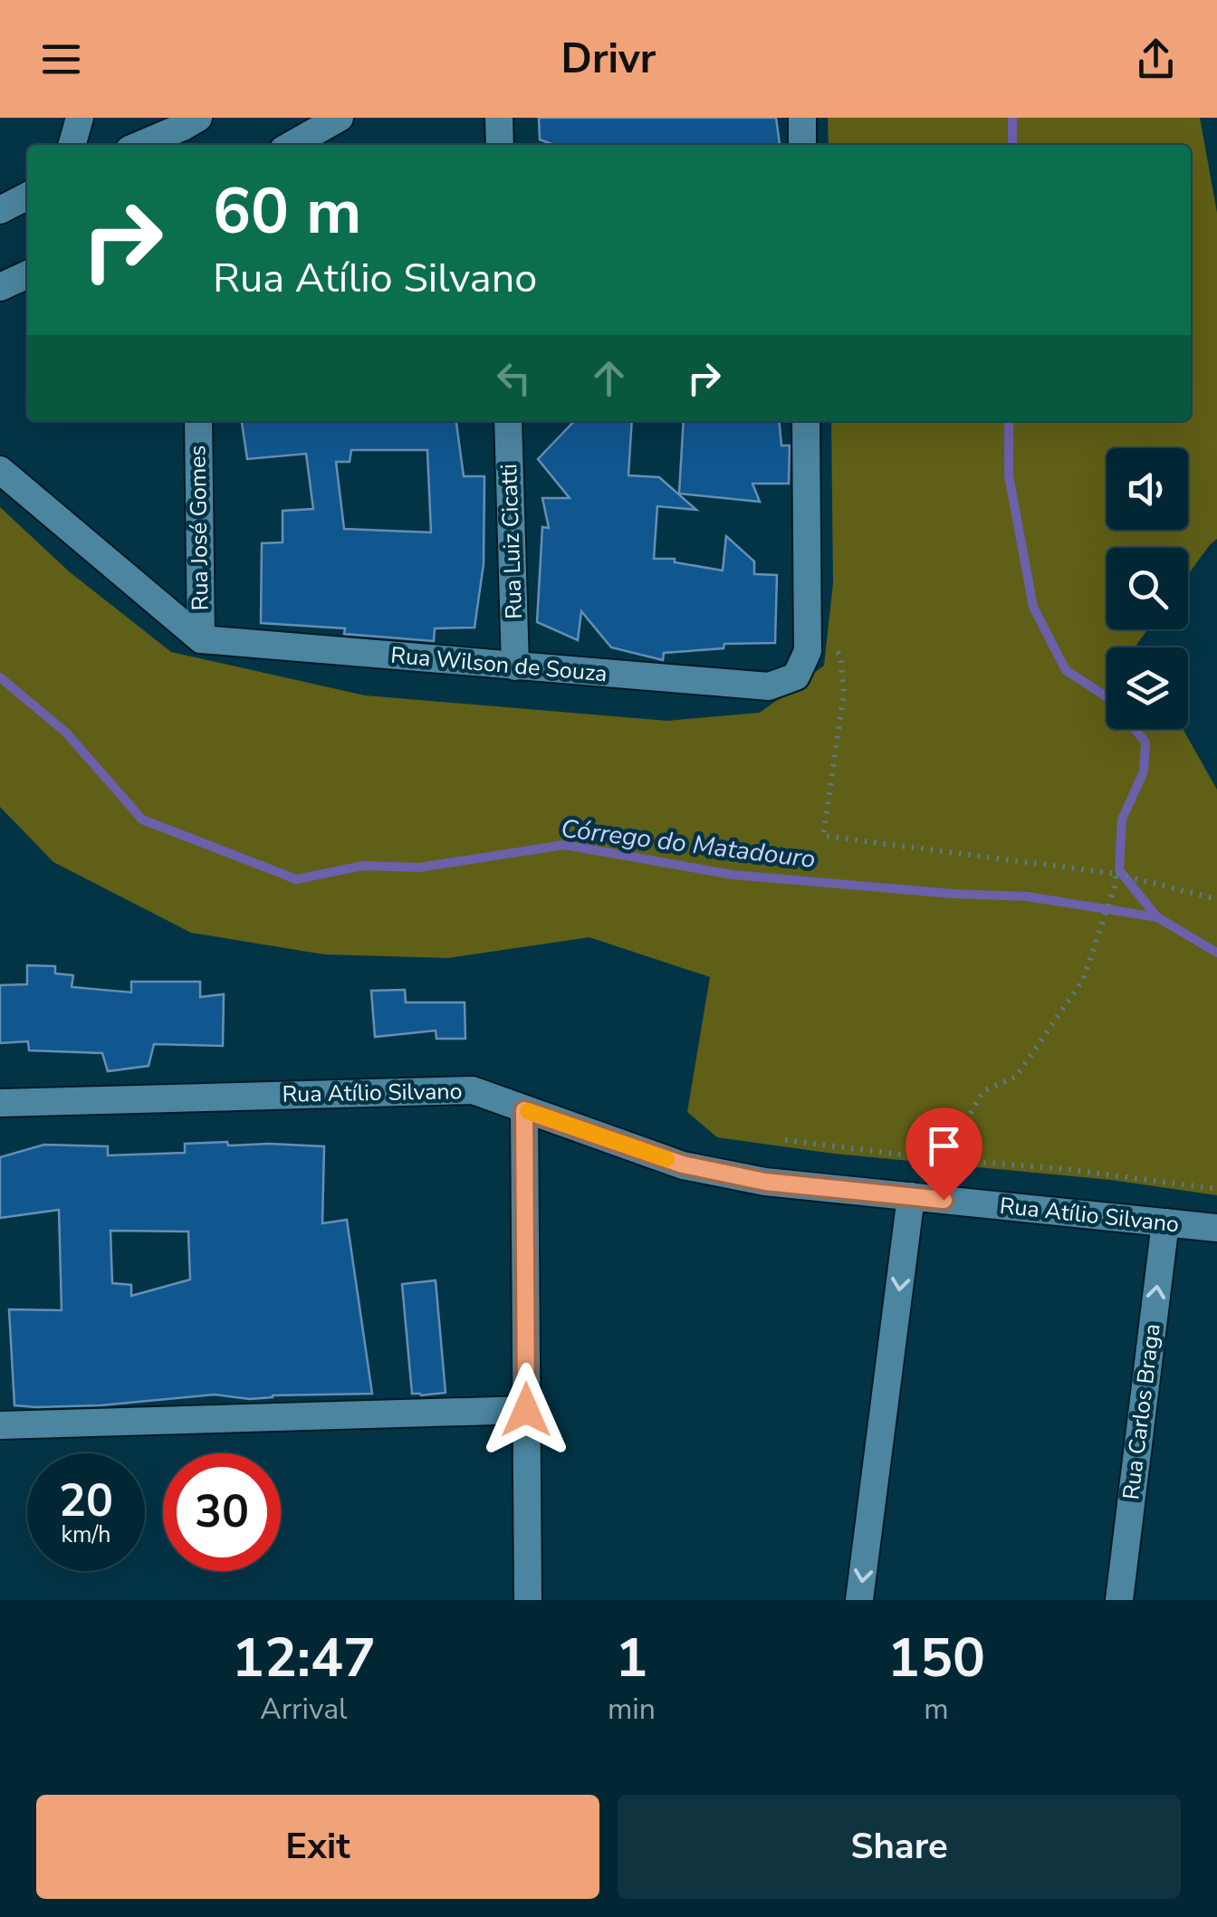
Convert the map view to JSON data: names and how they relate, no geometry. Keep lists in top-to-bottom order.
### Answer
{
  "streets": {
    "street": [
      "Rua José Gomes",
      "Rua Luiz Cicatti",
      "Rua Wilson de Souza",
      "Rua Atílio Silvano",
      "Rua Carlos Braga"
    ]
  },
  "crossings": [
    ["Rua José Gomes", "Rua Wilson de Souza"],
    ["Rua Luiz Cicatti", "Rua Wilson de Souza"],
    ["Rua Atílio Silvano", "Rua Carlos Braga"]
  ],
  "one_way": ["Rua Carlos Braga"],
  "water": ["Córrego do Matadouro"],
  "page": {
    "header": "Drivr",
    "turn": ["60 m", "Rua Atílio Silvano"],
    "speed": "20 km/h",
    "limit": "30",
    "eta": [
      "12:47",
      "Arrival",
      "1",
      "min",
      "150",
      "m"
    ],
    "buttons": ["Exit", "Share"]
  }
}
